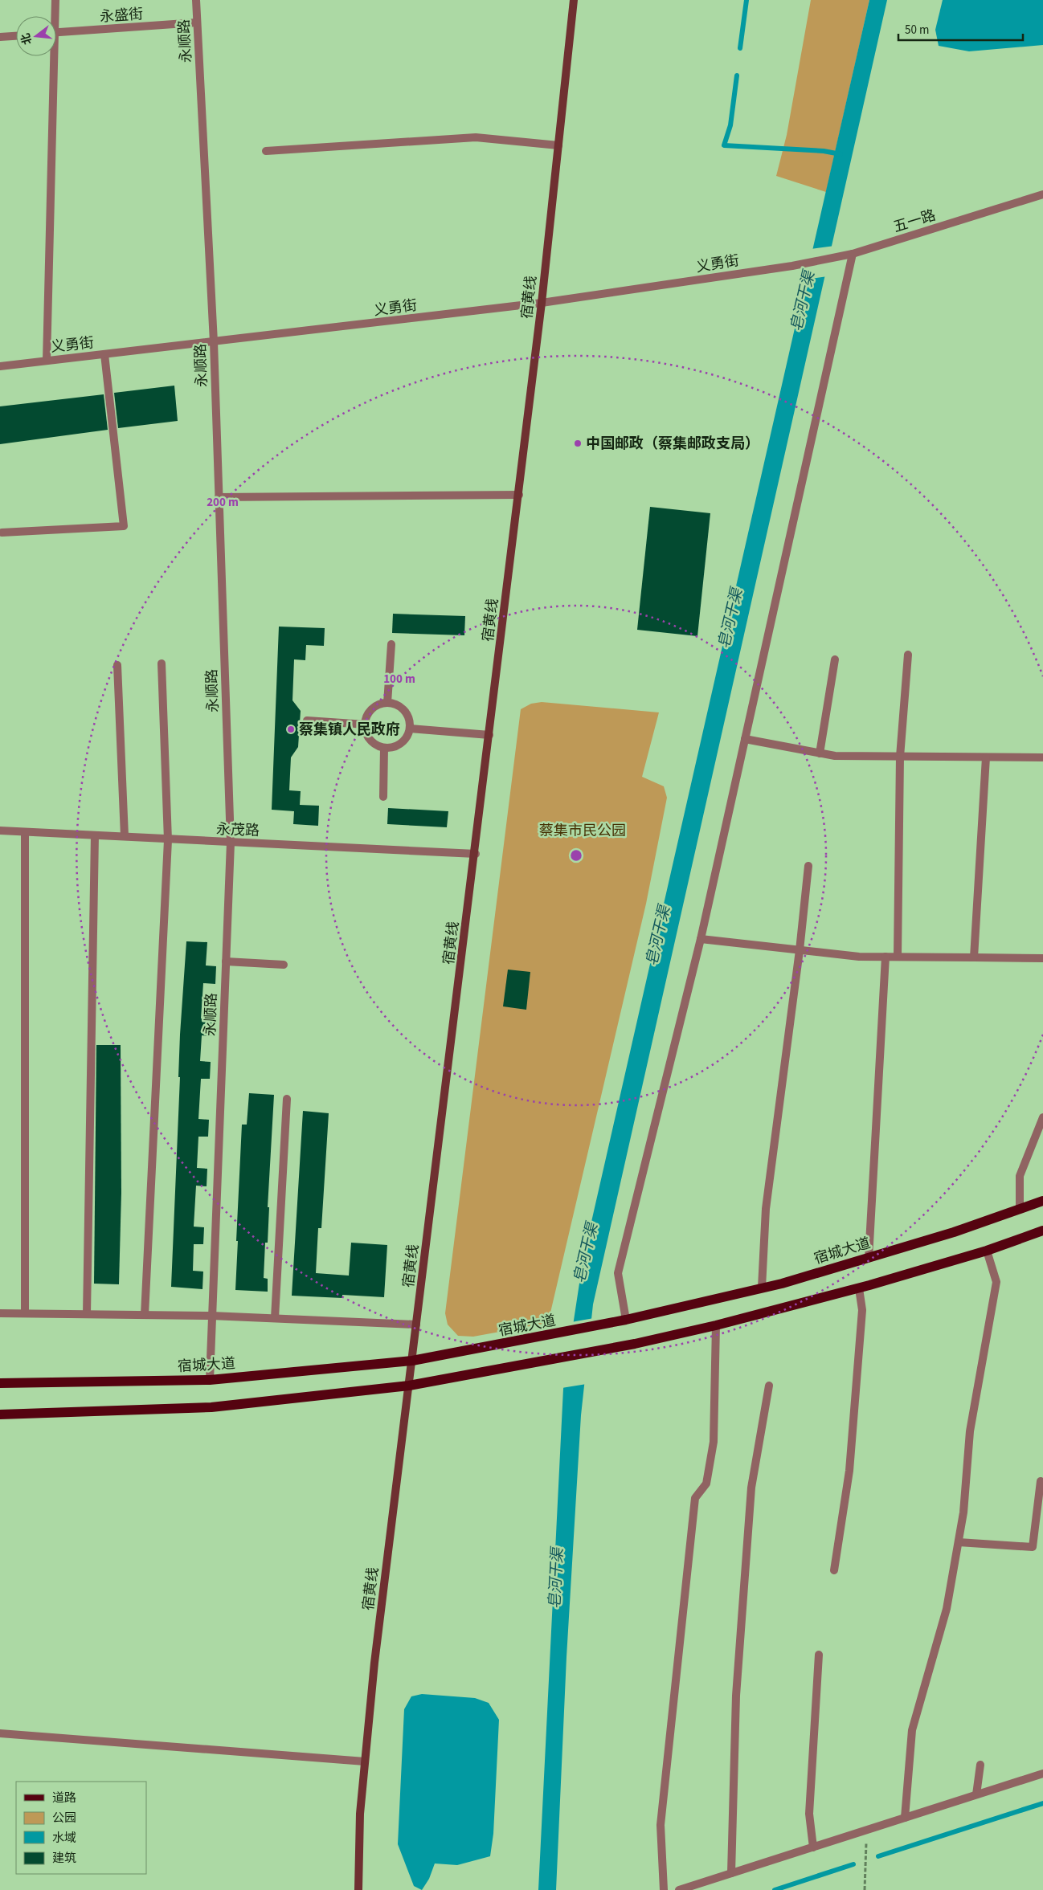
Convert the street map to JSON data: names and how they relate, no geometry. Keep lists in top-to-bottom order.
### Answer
{
  "streets": {
    "main road": ["宿黄线", "宿城大道"],
    "street": [
      "永盛街",
      "永顺路",
      "五一路",
      "义勇街",
      "永茂路"
    ]
  },
  "crossings": [
    ["永盛街", "永顺路"],
    ["永顺路", "义勇街"],
    ["永顺路", "永茂路"],
    ["永顺路", "宿城大道"],
    ["五一路", "义勇街"],
    ["义勇街", "宿黄线"],
    ["宿黄线", "永茂路"],
    ["宿黄线", "宿城大道"]
  ],
  "water": ["皂河干渠"],
  "parks": ["蔡集市民公园"],
  "places": ["中国邮政（蔡集邮政支局）", "蔡集镇人民政府"],
  "legend": [
    "道路",
    "公园",
    "水域",
    "建筑"
  ],
  "scale_bar": "50 m",
  "north": "left",
  "rings": ["200 m", "100 m"]
}
